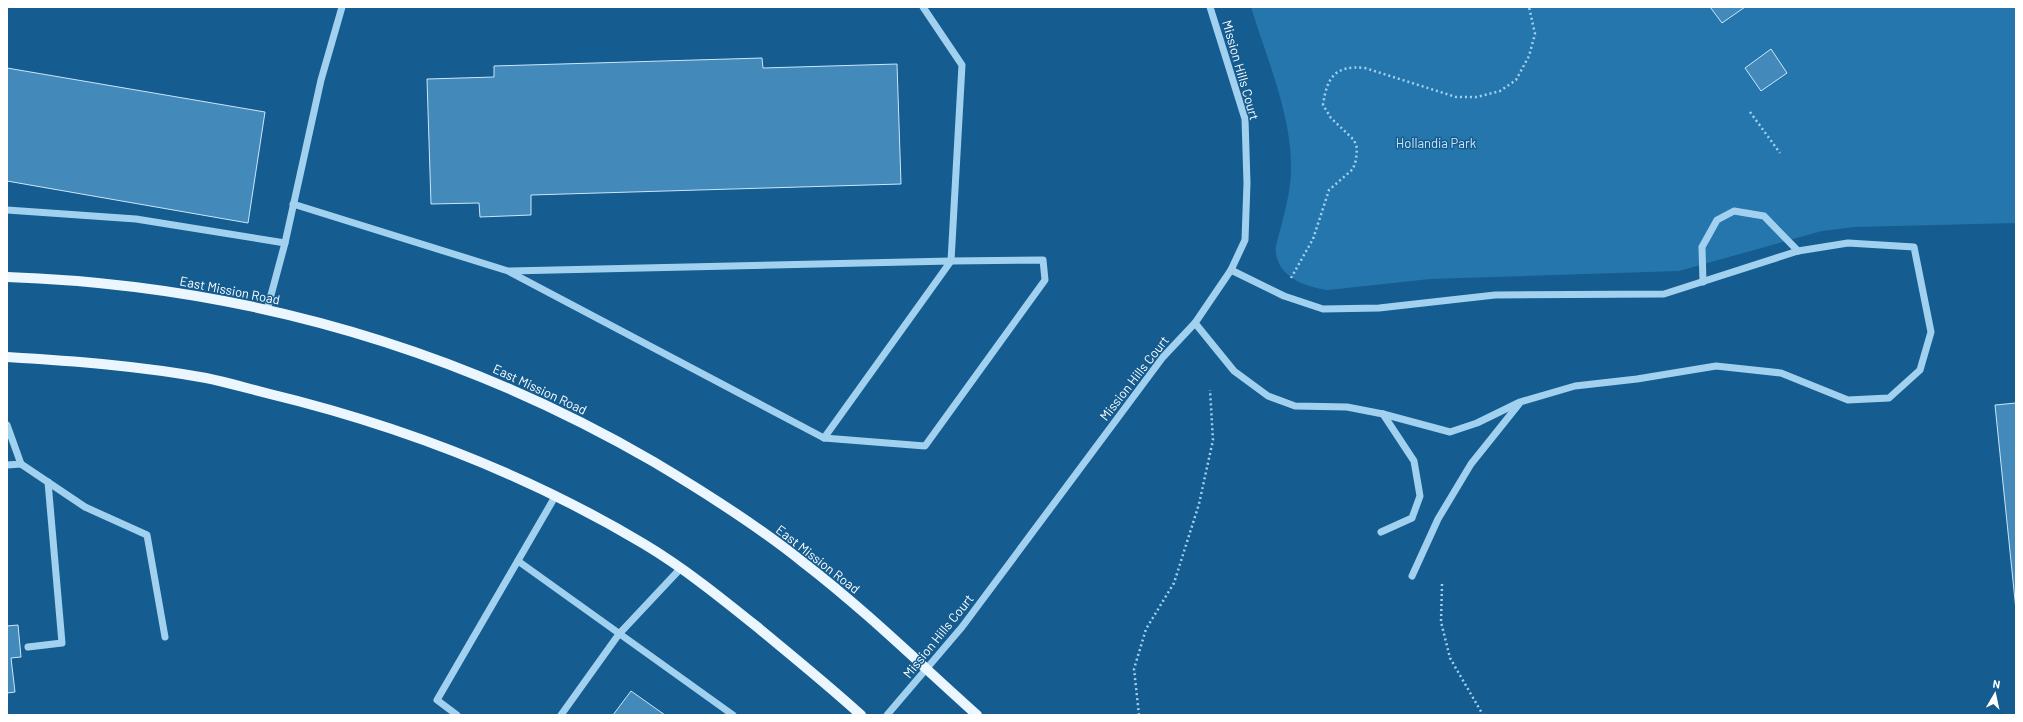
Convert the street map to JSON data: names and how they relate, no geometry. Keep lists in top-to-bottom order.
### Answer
{
  "streets": {
    "main road": ["East Mission Road"],
    "street": ["Mission Hills Court"]
  },
  "crossings": [
    ["Mission Hills Court", "East Mission Road"]
  ],
  "parks": ["Hollandia Park"],
  "north": "top"
}
